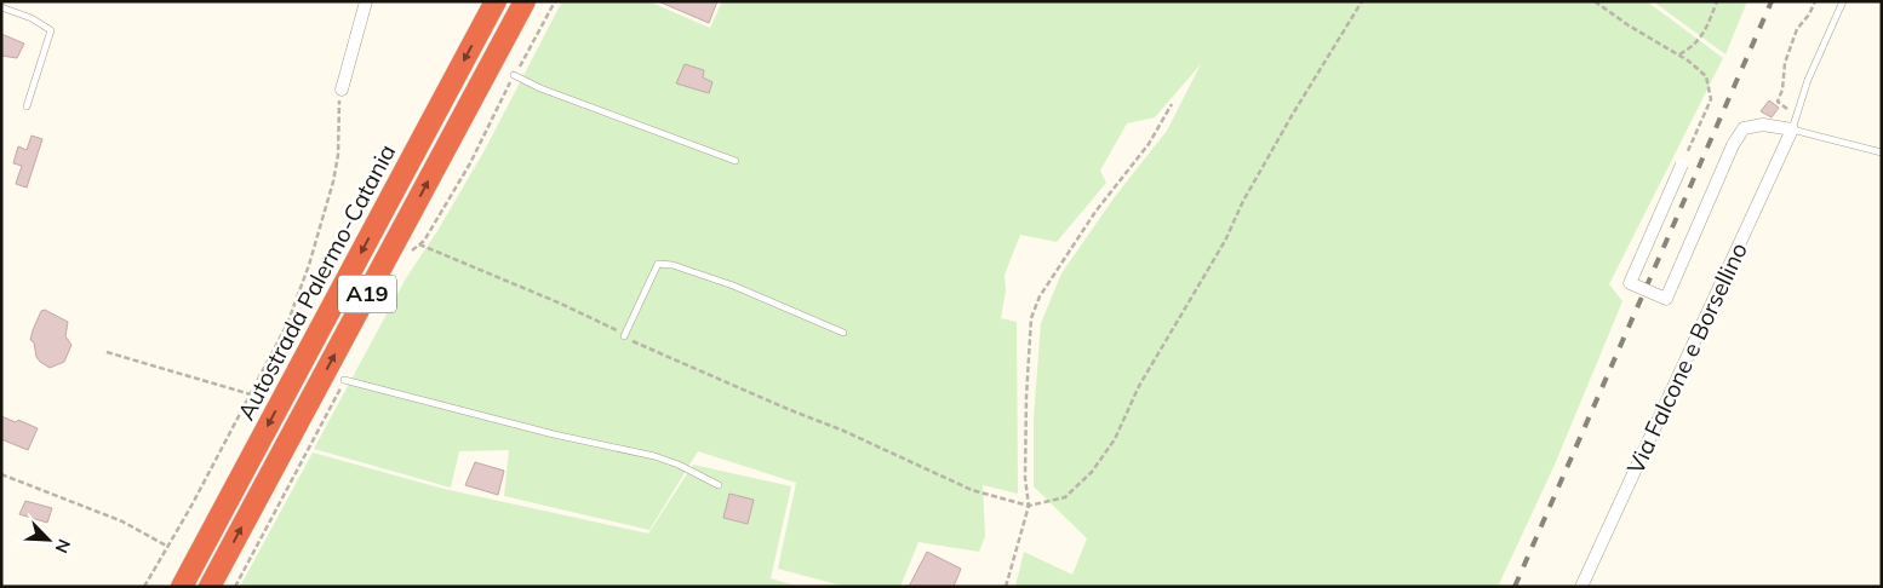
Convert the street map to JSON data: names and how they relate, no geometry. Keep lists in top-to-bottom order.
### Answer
{
  "streets": {
    "highway": ["Autostrada Palermo-Catania", "A19"],
    "street": ["Via Falcone e Borsellino"]
  },
  "north": "bottom right"
}
